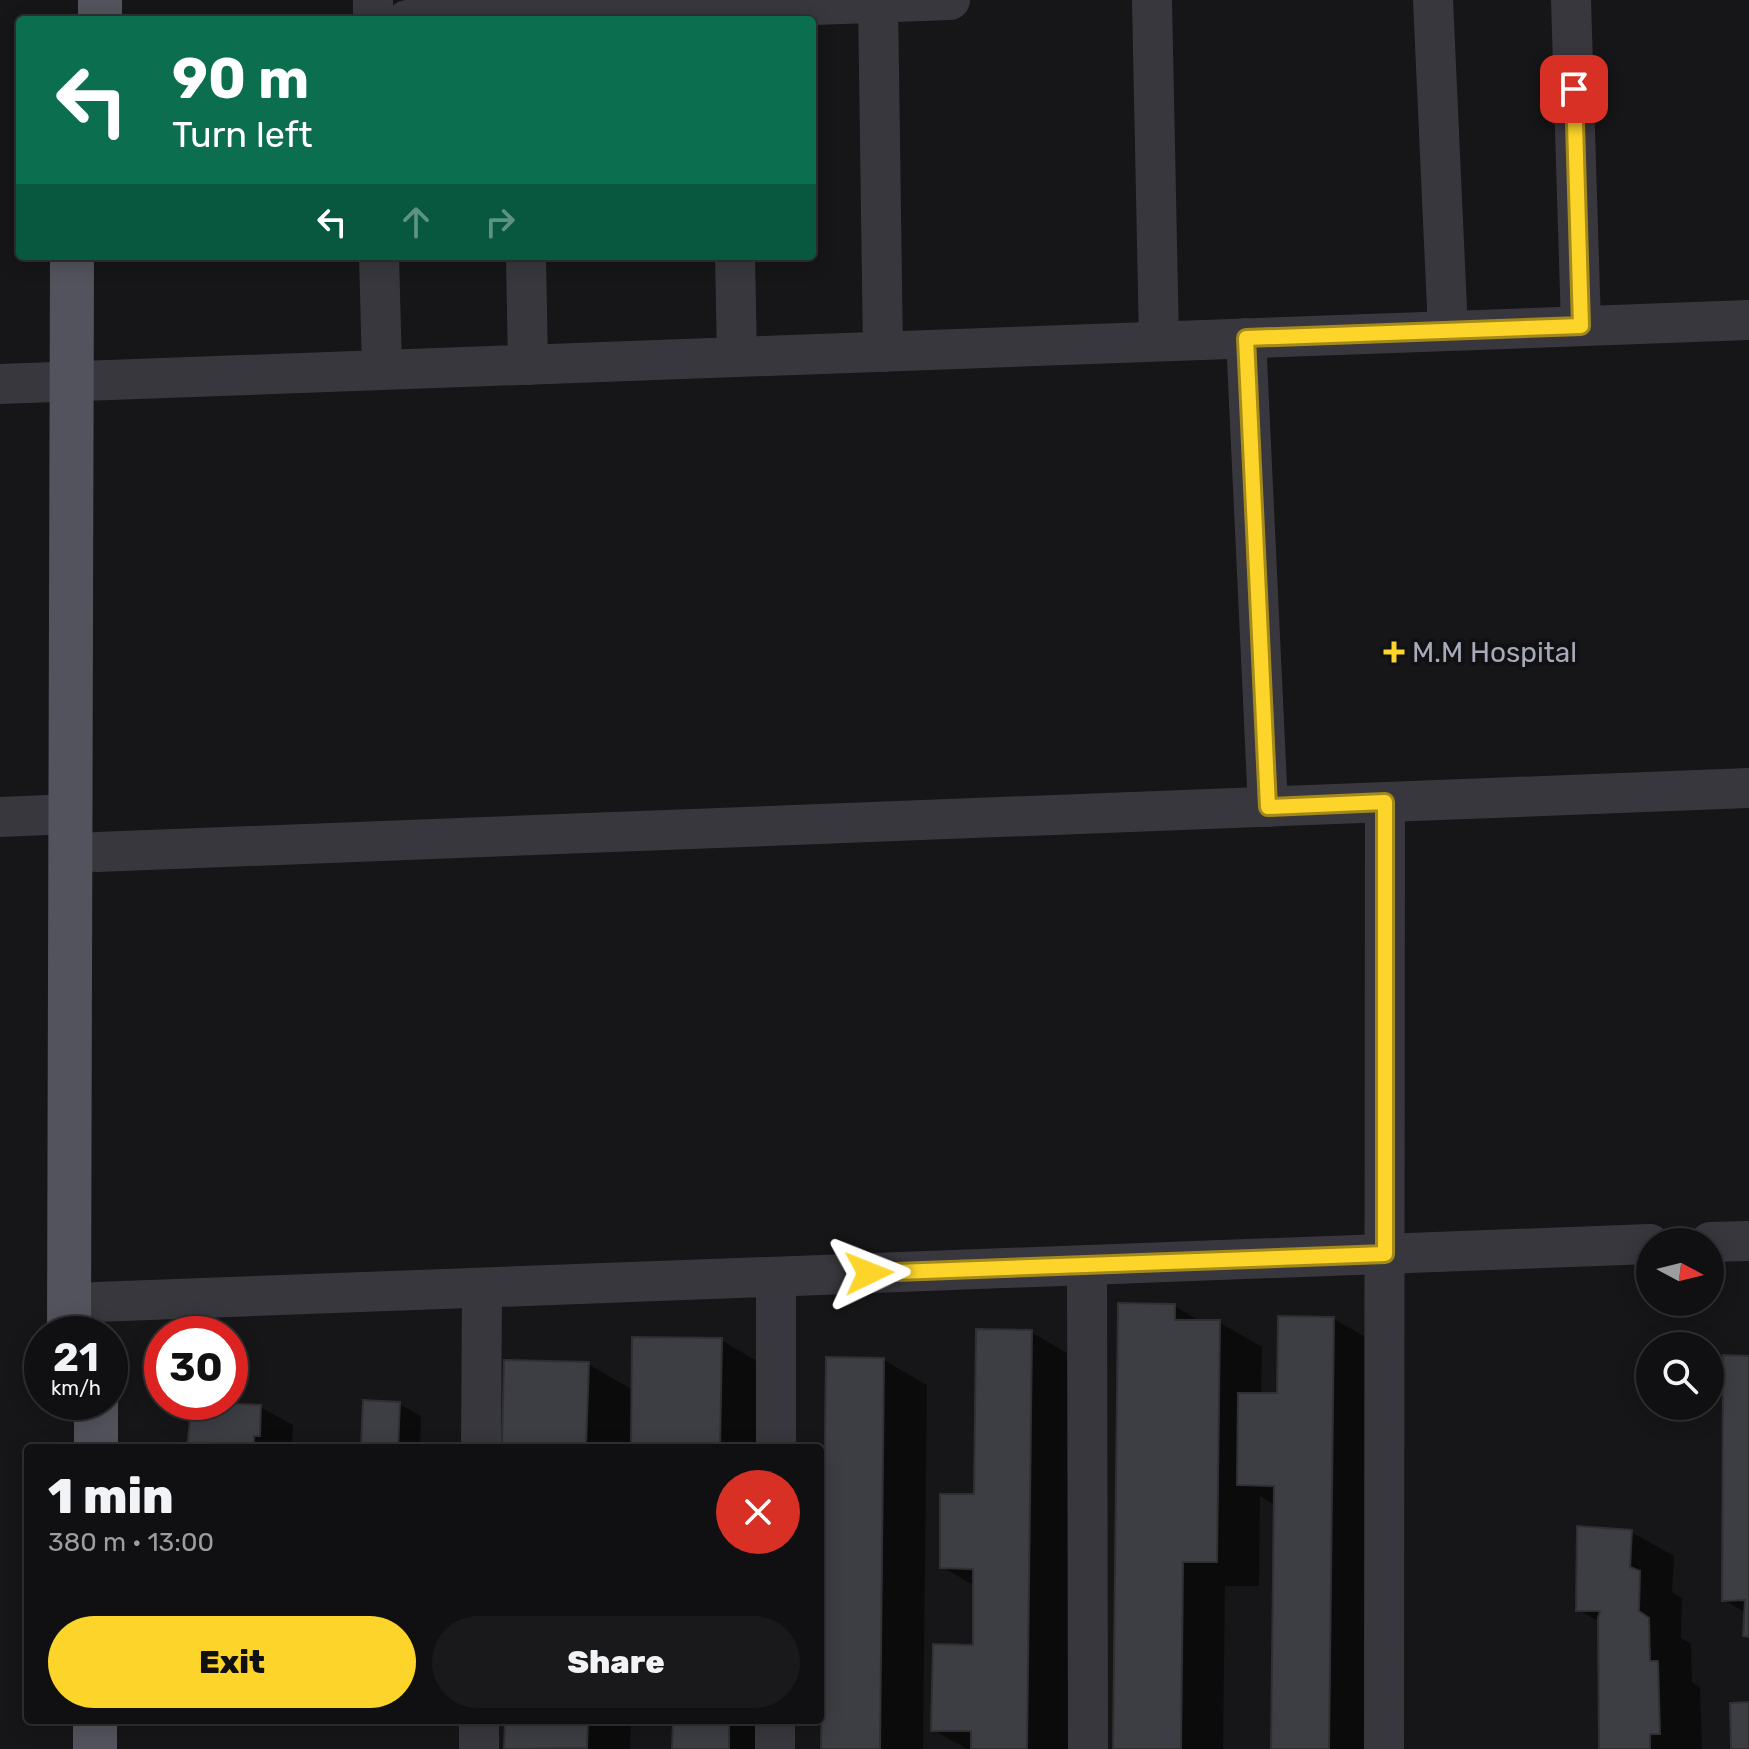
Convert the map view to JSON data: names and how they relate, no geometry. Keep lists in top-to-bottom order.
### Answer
{
  "places": {
    "health": ["M.M Hospital"]
  },
  "north": "right",
  "page": {
    "turn": ["90 m", "Turn left"],
    "speed": "21 km/h",
    "limit": "30",
    "heading": ["1 min", "380 m · 13:00"],
    "buttons": ["Exit", "Share"]
  }
}
